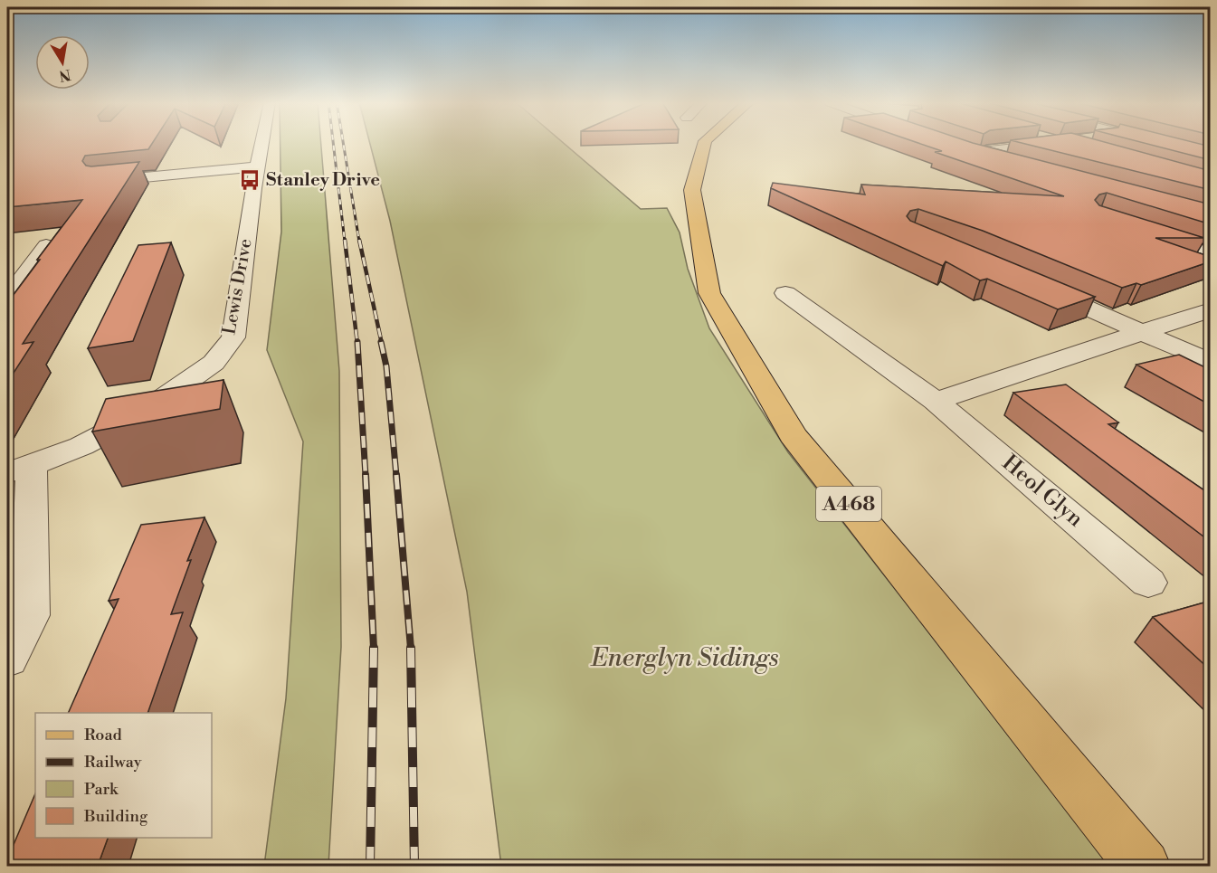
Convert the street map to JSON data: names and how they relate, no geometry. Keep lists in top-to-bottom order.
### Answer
{
  "streets": {
    "main road": ["A468"],
    "street": ["Lewis Drive", "Heol Glyn"]
  },
  "parks": ["Energlyn Sidings"],
  "places": {
    "bus stop": ["Stanley Drive"]
  },
  "legend": [
    "Road",
    "Railway",
    "Park",
    "Building"
  ],
  "north": "bottom"
}
